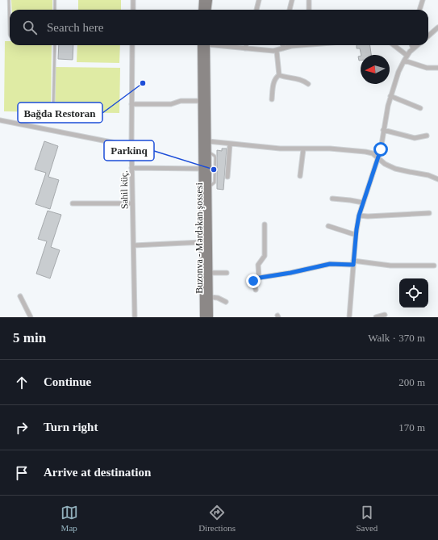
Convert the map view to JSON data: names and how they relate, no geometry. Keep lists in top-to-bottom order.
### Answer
{
  "streets": {
    "main road": ["Buzonva - Mərdəkan şossesi"],
    "street": ["Sahil küç."]
  },
  "places": ["Bağda Restoran", "Parkinq"],
  "north": "left",
  "page": {
    "search": "Search here",
    "heading": ["5 min", "Walk · 370 m"],
    "list": [
      ["Continue", "200 m"],
      ["Turn right", "170 m"],
      "Arrive at destination"
    ],
    "nav": ["Map", "Directions", "Saved"]
  }
}
